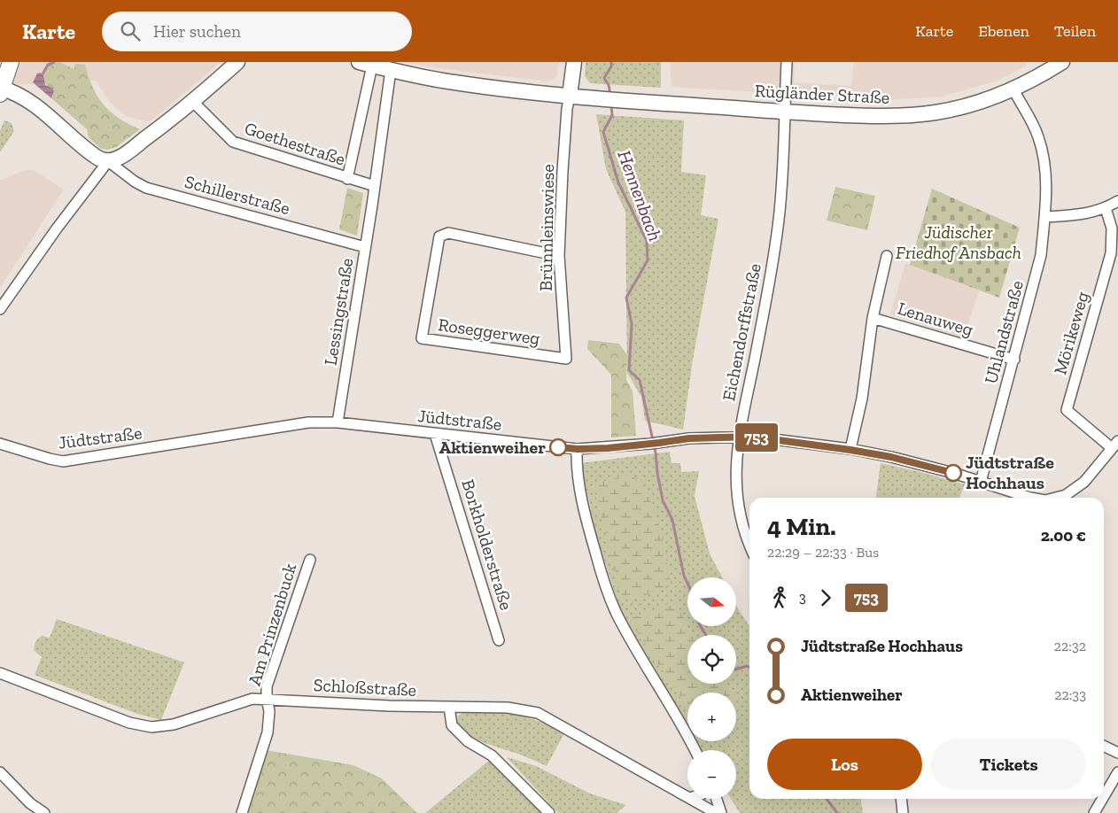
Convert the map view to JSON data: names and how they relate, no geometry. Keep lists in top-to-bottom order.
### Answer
{
  "streets": {
    "main road": ["Rügländer Straße"],
    "street": [
      "Goethestraße",
      "Schillerstraße",
      "Brünnleinswiese",
      "Lessingstraße",
      "Lenauweg",
      "Roseggerweg",
      "Eichendorffstraße",
      "Uhlandstraße",
      "Mörikeweg",
      "Jüdtstraße",
      "Borkholderstraße",
      "Am Prinzenbuck",
      "Schloßstraße"
    ]
  },
  "crossings": [
    ["Rügländer Straße", "Brünnleinswiese"],
    ["Rügländer Straße", "Lessingstraße"],
    ["Rügländer Straße", "Eichendorffstraße"],
    ["Rügländer Straße", "Uhlandstraße"],
    ["Goethestraße", "Lessingstraße"],
    ["Schillerstraße", "Lessingstraße"],
    ["Brünnleinswiese", "Roseggerweg"],
    ["Lessingstraße", "Jüdtstraße"],
    ["Lenauweg", "Uhlandstraße"],
    ["Lenauweg", "Jüdtstraße"],
    ["Eichendorffstraße", "Jüdtstraße"],
    ["Uhlandstraße", "Jüdtstraße"],
    ["Jüdtstraße", "Borkholderstraße"],
    ["Am Prinzenbuck", "Schloßstraße"]
  ],
  "water": ["Hennenbach"],
  "parks": ["Jüdischer Friedhof Ansbach"],
  "places": ["Aktienweiher", "Jüdtstraße Hochhaus"],
  "lines": ["bus line 753"],
  "north": "right",
  "page": {
    "header": "Karte",
    "search": "Hier suchen",
    "nav": ["Karte", "Ebenen", "Teilen"],
    "on_map": "753",
    "heading": ["4 Min.", "22:29 – 22:33 · Bus", "2.00 €"],
    "legs": ["3", "753"],
    "map_buttons": ["+", "−"],
    "list": [
      {
        "name": "Jüdtstraße Hochhaus",
        "value": "22:32"
      },
      {
        "name": "Aktienweiher",
        "value": "22:33"
      }
    ],
    "buttons": ["Los", "Tickets"]
  }
}
